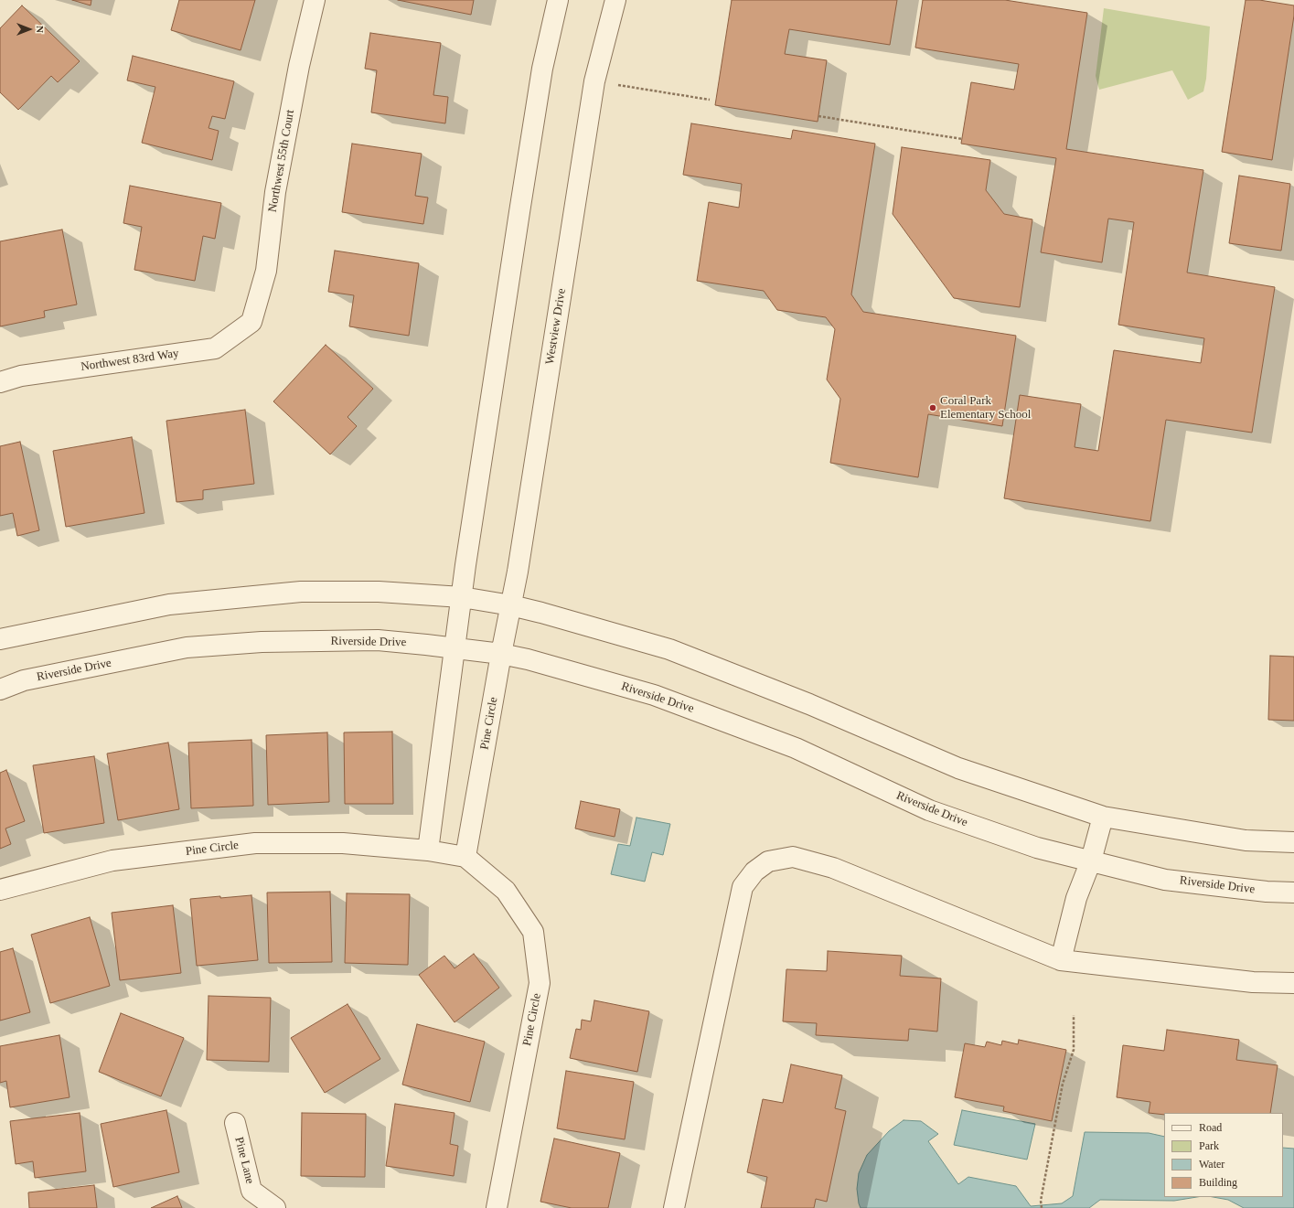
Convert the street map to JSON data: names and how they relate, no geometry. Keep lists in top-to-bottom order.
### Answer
{
  "streets": {
    "street": [
      "Northwest 55th Court",
      "Westview Drive",
      "Northwest 83rd Way",
      "Riverside Drive",
      "Pine Circle",
      "Pine Lane"
    ]
  },
  "crossings": [
    ["Northwest 55th Court", "Northwest 83rd Way"],
    ["Westview Drive", "Riverside Drive"],
    ["Westview Drive", "Pine Circle"],
    ["Riverside Drive", "Pine Circle"]
  ],
  "places": ["Coral Park Elementary School"],
  "legend": [
    "Road",
    "Park",
    "Water",
    "Building"
  ],
  "north": "right"
}
